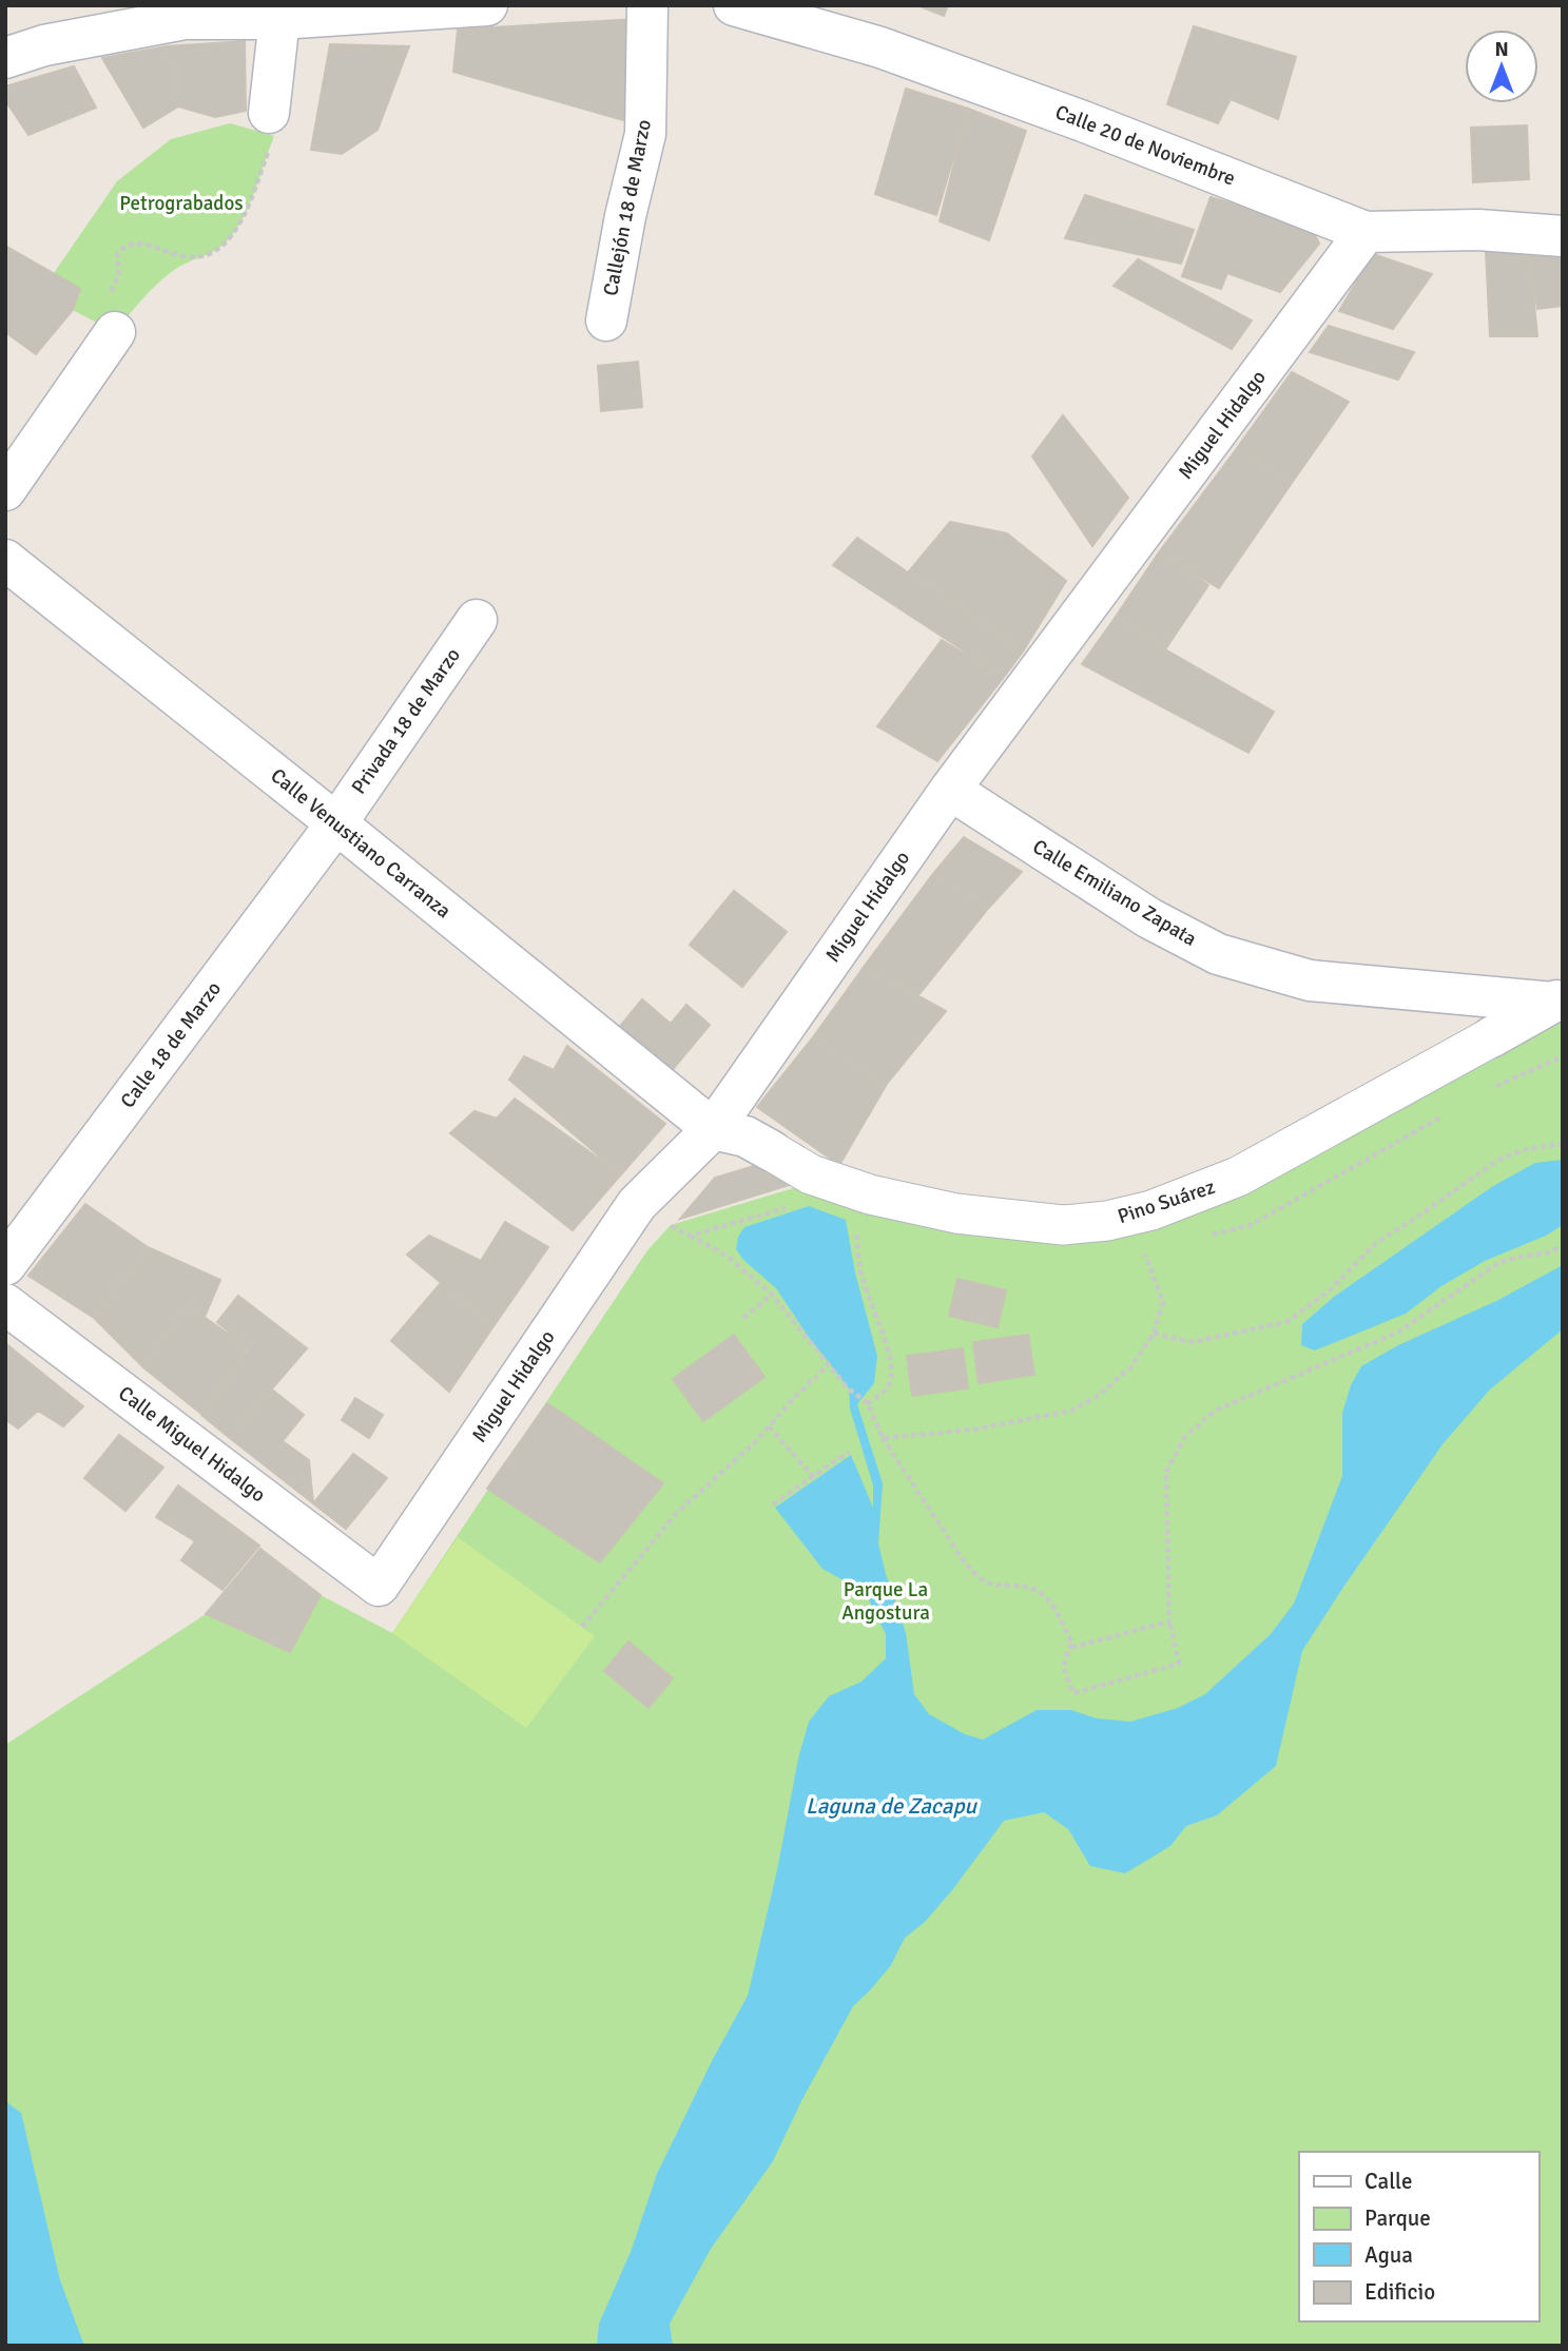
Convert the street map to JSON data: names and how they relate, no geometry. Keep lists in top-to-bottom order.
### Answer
{
  "streets": {
    "street": [
      "Calle 20 de Noviembre",
      "Callejón 18 de Marzo",
      "Miguel Hidalgo",
      "Privada 18 de Marzo",
      "Calle Venustiano Carranza",
      "Calle Emiliano Zapata",
      "Calle 18 de Marzo",
      "Pino Suárez",
      "Calle Miguel Hidalgo"
    ]
  },
  "crossings": [
    ["Calle 20 de Noviembre", "Miguel Hidalgo"],
    ["Miguel Hidalgo", "Calle Venustiano Carranza"],
    ["Miguel Hidalgo", "Calle Emiliano Zapata"],
    ["Miguel Hidalgo", "Calle Miguel Hidalgo"],
    ["Privada 18 de Marzo", "Calle Venustiano Carranza"],
    ["Privada 18 de Marzo", "Calle 18 de Marzo"],
    ["Calle Venustiano Carranza", "Calle 18 de Marzo"]
  ],
  "water": ["Laguna de Zacapu"],
  "parks": ["Petrograbados", "Parque La Angostura"],
  "legend": [
    "Calle",
    "Parque",
    "Agua",
    "Edificio"
  ],
  "north": "top"
}
